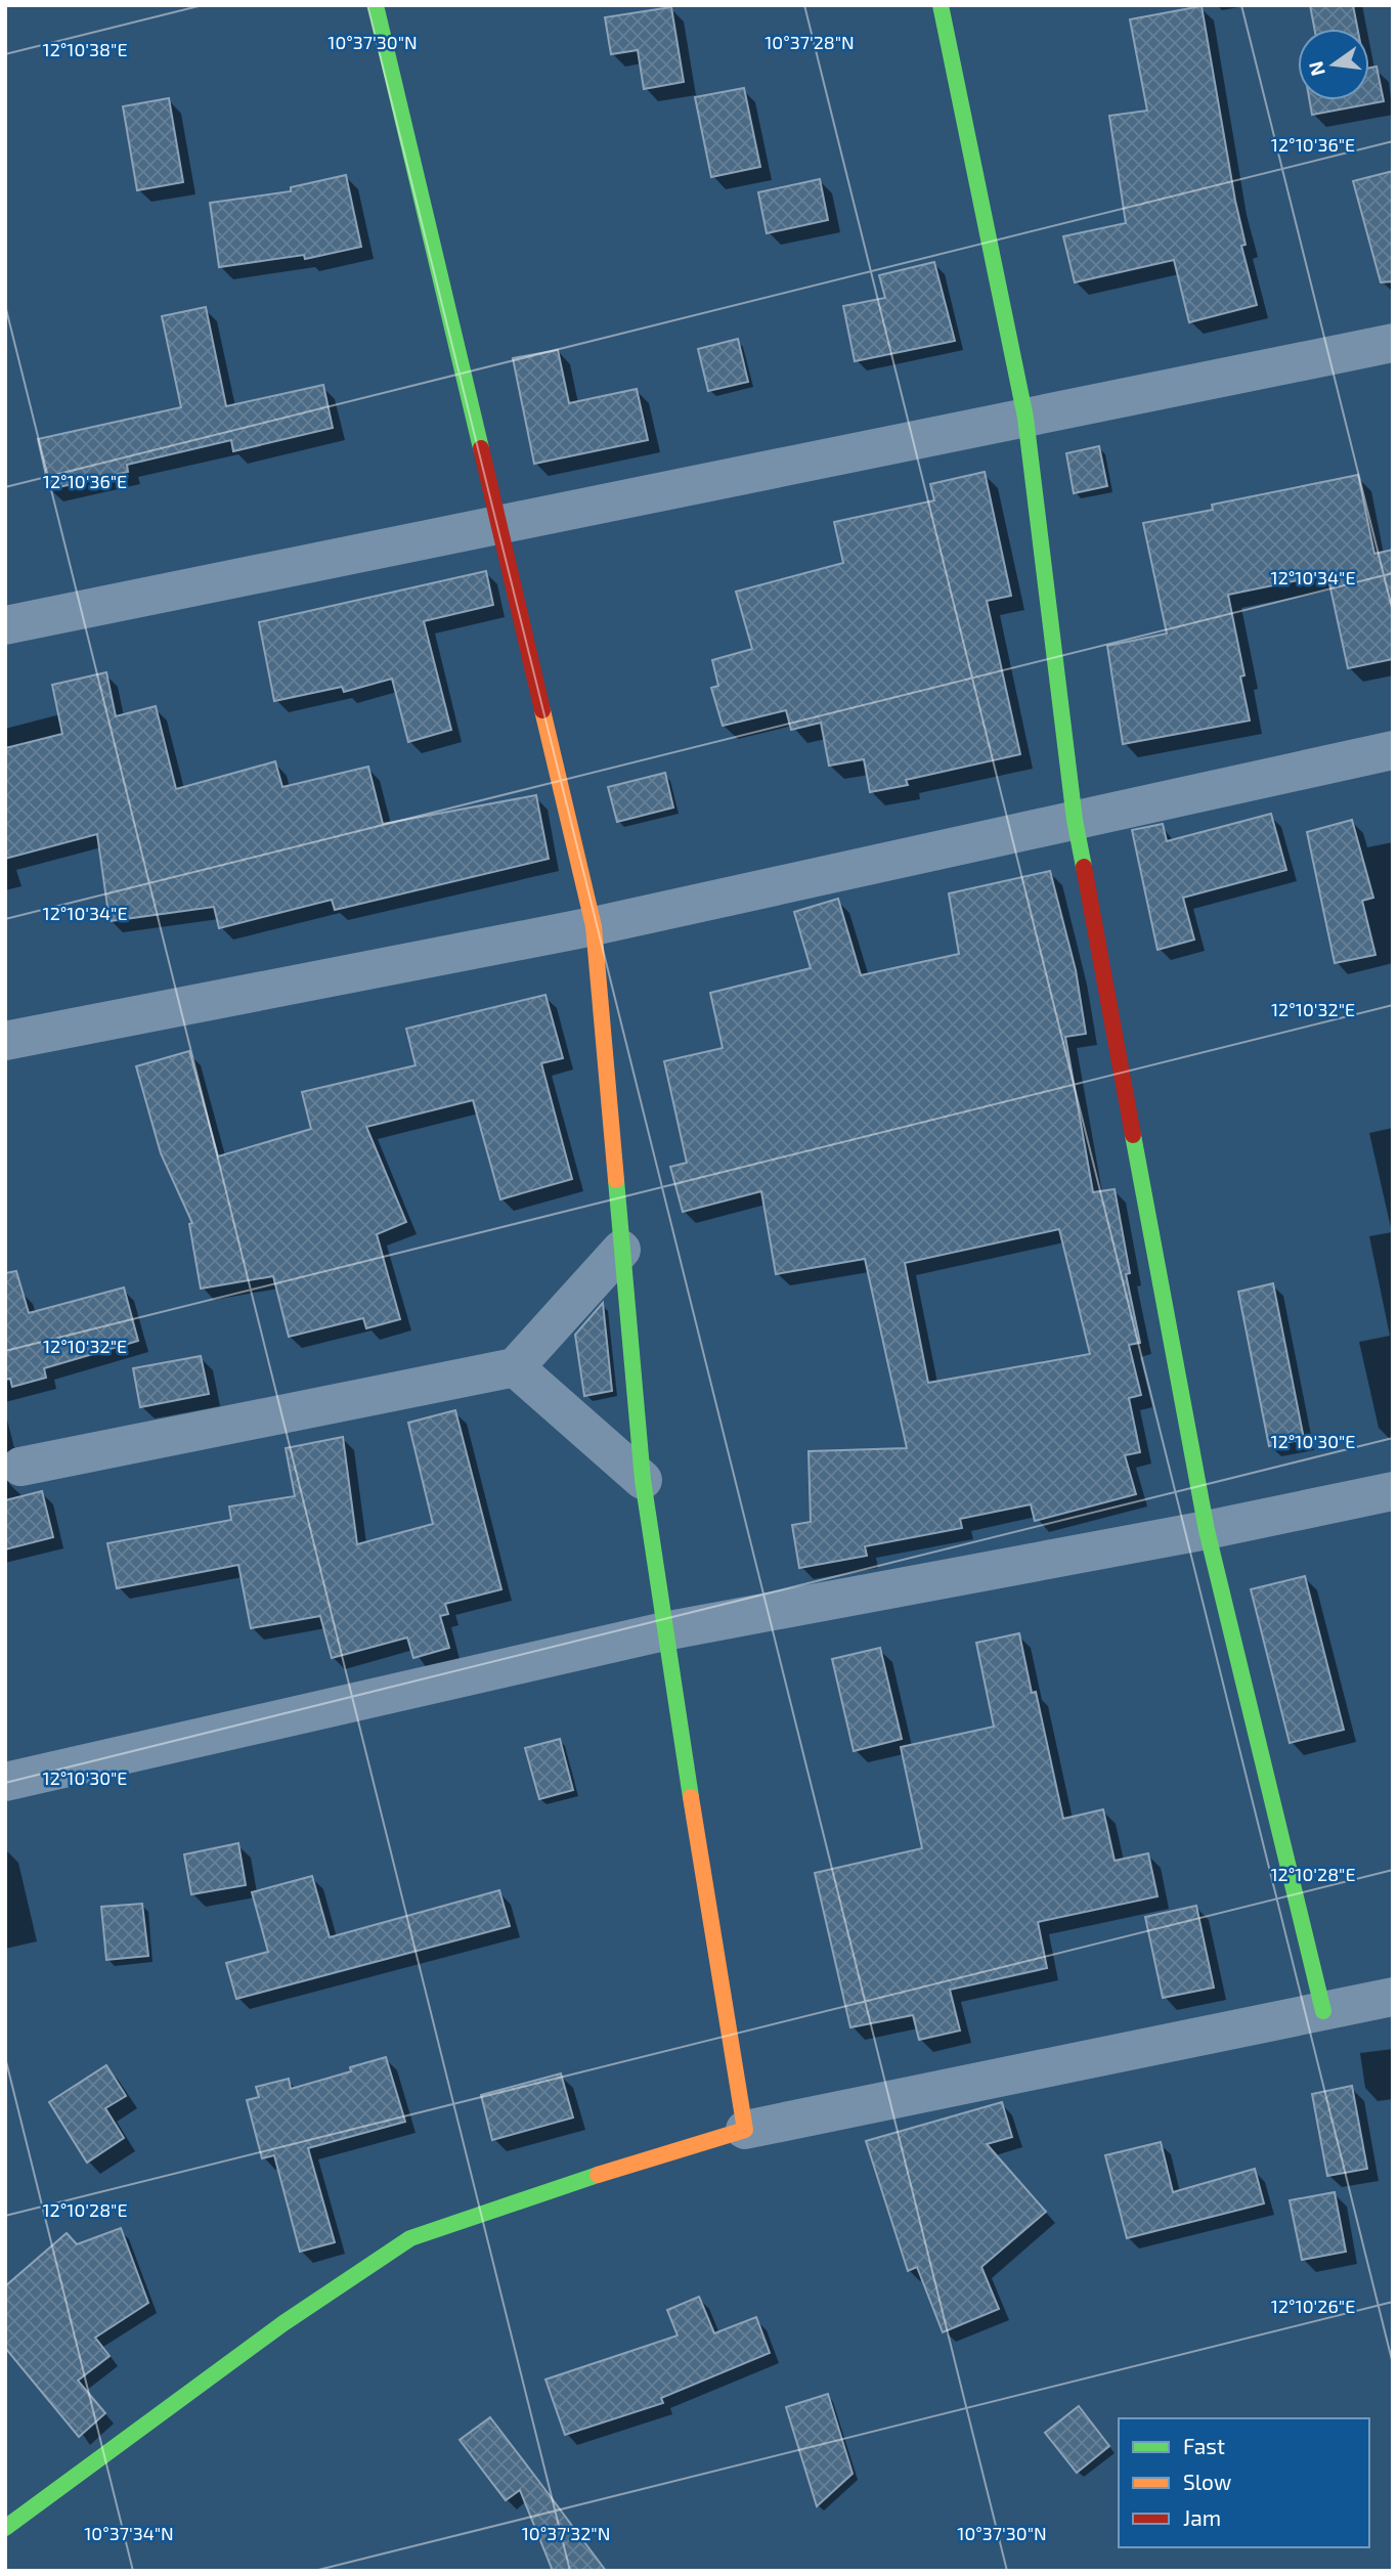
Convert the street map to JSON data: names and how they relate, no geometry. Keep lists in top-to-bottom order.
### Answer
{
  "legend": ["Fast", "Slow", "Jam"],
  "north": "left",
  "coordinates": [
    "10°37'30\"N",
    "10°37'28\"N",
    "12°10'38\"E",
    "12°10'36\"E",
    "12°10'34\"E",
    "12°10'32\"E",
    "12°10'30\"E",
    "12°10'28\"E",
    "12°10'26\"E",
    "10°37'34\"N",
    "10°37'32\"N"
  ]
}
